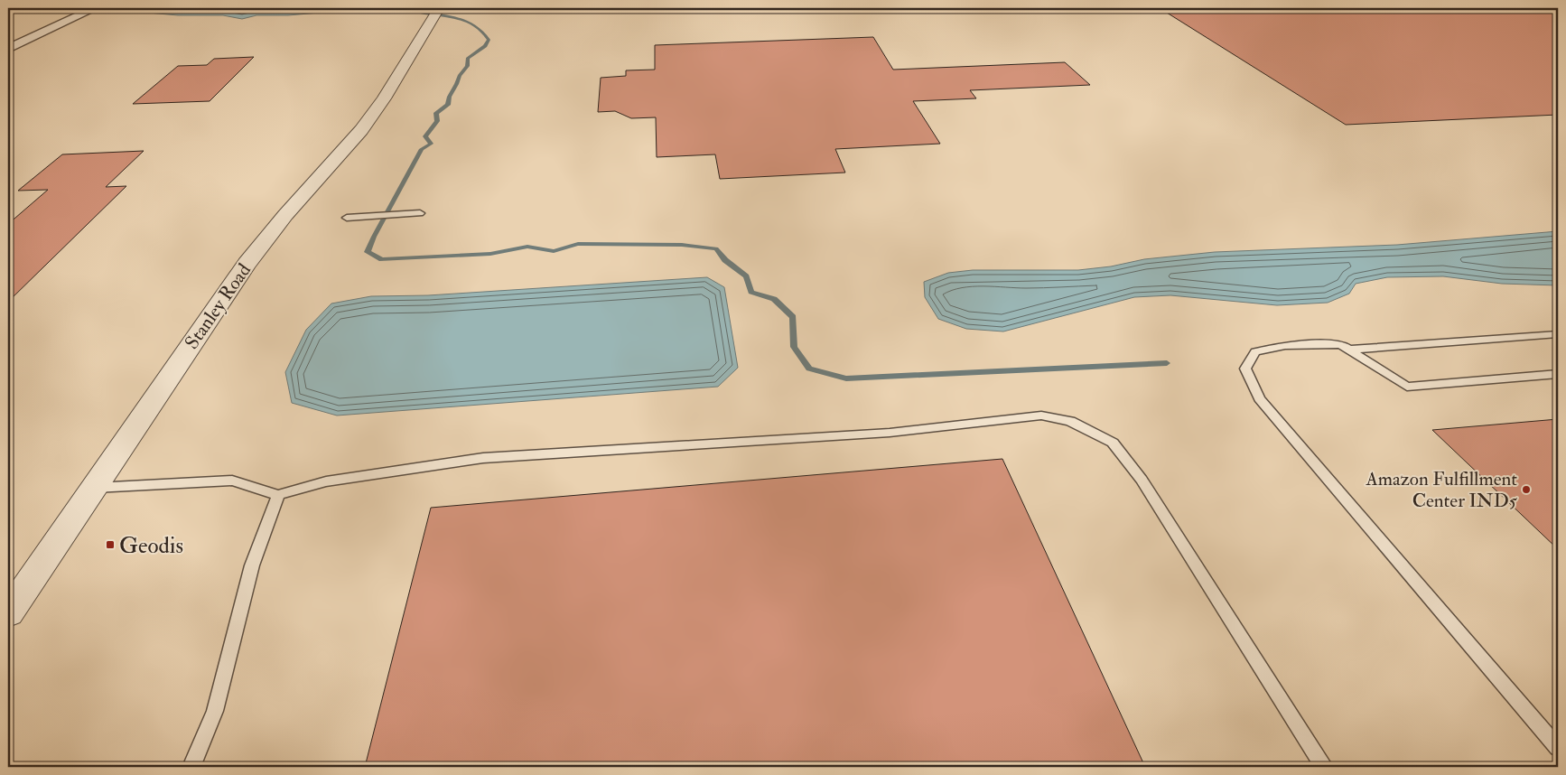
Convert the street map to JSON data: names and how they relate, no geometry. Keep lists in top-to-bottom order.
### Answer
{
  "streets": {
    "street": ["Stanley Road"]
  },
  "places": {
    "other": ["Amazon Fulfillment Center IND5"],
    "transit": ["Geodis"]
  }
}
